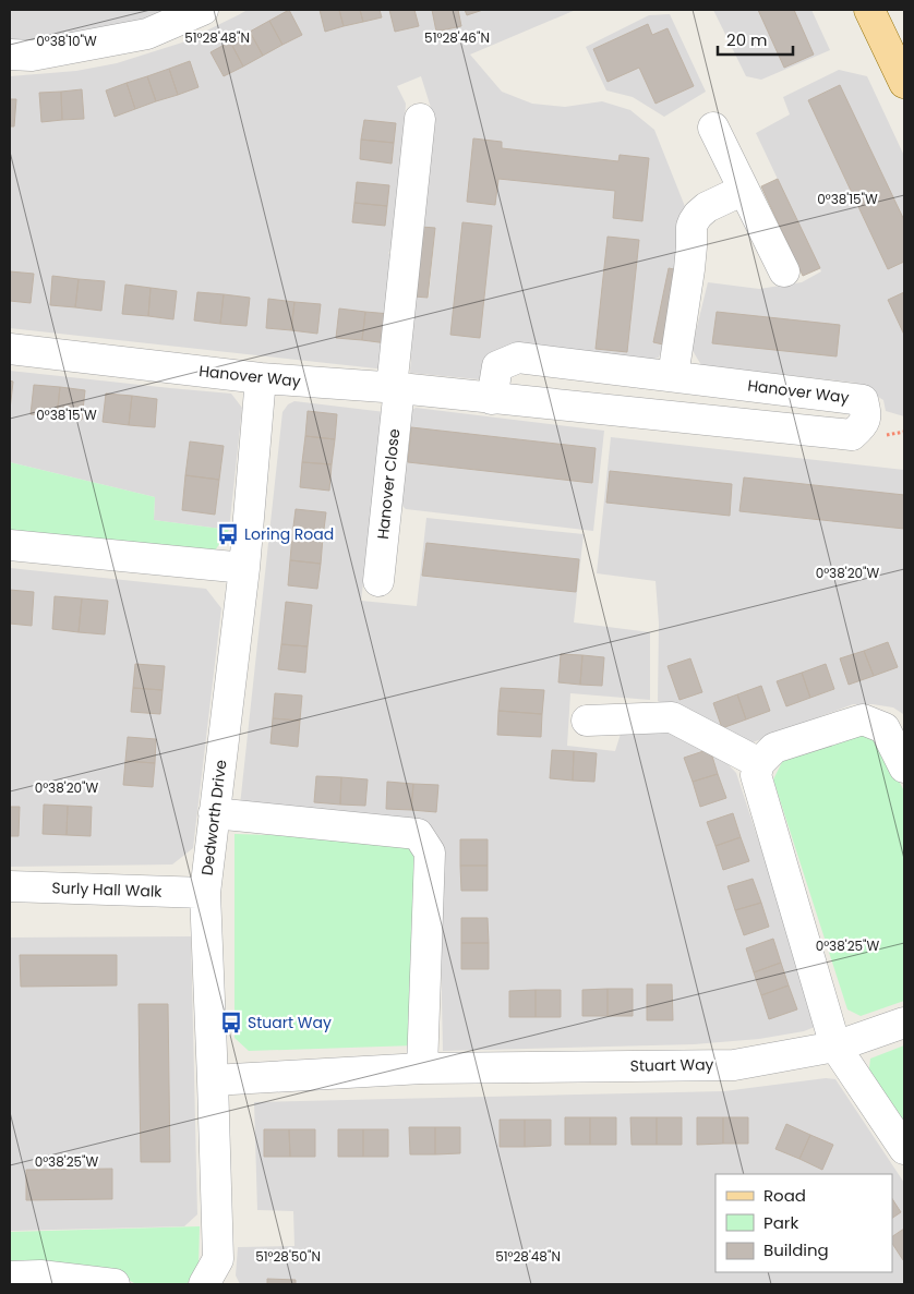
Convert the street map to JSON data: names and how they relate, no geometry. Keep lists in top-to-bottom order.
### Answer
{
  "streets": {
    "street": [
      "Hanover Way",
      "Hanover Close",
      "Dedworth Drive",
      "Surly Hall Walk",
      "Stuart Way"
    ]
  },
  "crossings": [
    ["Hanover Way", "Hanover Close"],
    ["Hanover Way", "Dedworth Drive"],
    ["Dedworth Drive", "Surly Hall Walk"],
    ["Dedworth Drive", "Stuart Way"]
  ],
  "places": {
    "bus stop": ["Loring Road", "Stuart Way"]
  },
  "legend": ["Road", "Park", "Building"],
  "scale_bar": "20 m",
  "coordinates": [
    "51°28'48\"N",
    "51°28'46\"N",
    "0°38'10\"W",
    "0°38'15\"W",
    "0°38'20\"W",
    "0°38'25\"W",
    "51°28'50\"N"
  ]
}
